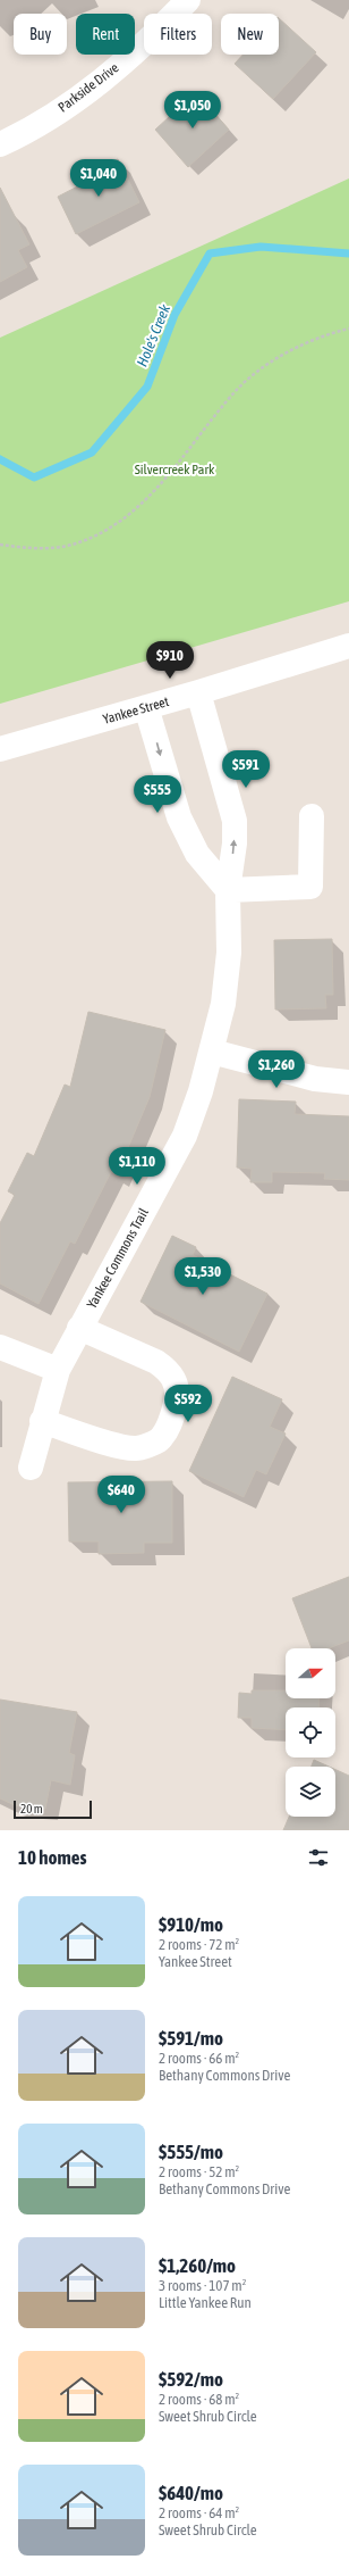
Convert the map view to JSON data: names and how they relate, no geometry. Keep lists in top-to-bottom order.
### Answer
{
  "streets": {
    "street": ["Parkside Drive", "Yankee Street", "Yankee Commons Trail"]
  },
  "crossings": [
    ["Yankee Street", "Yankee Commons Trail"]
  ],
  "water": ["Hole's Creek"],
  "parks": ["Silvercreek Park"],
  "scale_bar": "20 m",
  "north": "right",
  "page": {
    "chip": [
      "Buy",
      "Rent",
      "Filters",
      "New"
    ],
    "price": [
      "$1,050",
      "$1,040",
      "$910",
      "$591",
      "$555",
      "$1,260",
      "$1,110",
      "$1,530",
      "$592",
      "$640"
    ],
    "scale": "20 m",
    "heading": "10 homes",
    "list": [
      {
        "name": "$910/mo",
        "note": "2 rooms · 72 m² · Yankee Street"
      },
      {
        "name": "$591/mo",
        "note": "2 rooms · 66 m² · Bethany Commons Drive"
      },
      {
        "name": "$555/mo",
        "note": "2 rooms · 52 m² · Bethany Commons Drive"
      },
      {
        "name": "$1,260/mo",
        "note": "3 rooms · 107 m² · Little Yankee Run"
      },
      {
        "name": "$592/mo",
        "note": "2 rooms · 68 m² · Sweet Shrub Circle"
      },
      {
        "name": "$640/mo",
        "note": "2 rooms · 64 m² · Sweet Shrub Circle"
      }
    ]
  }
}
